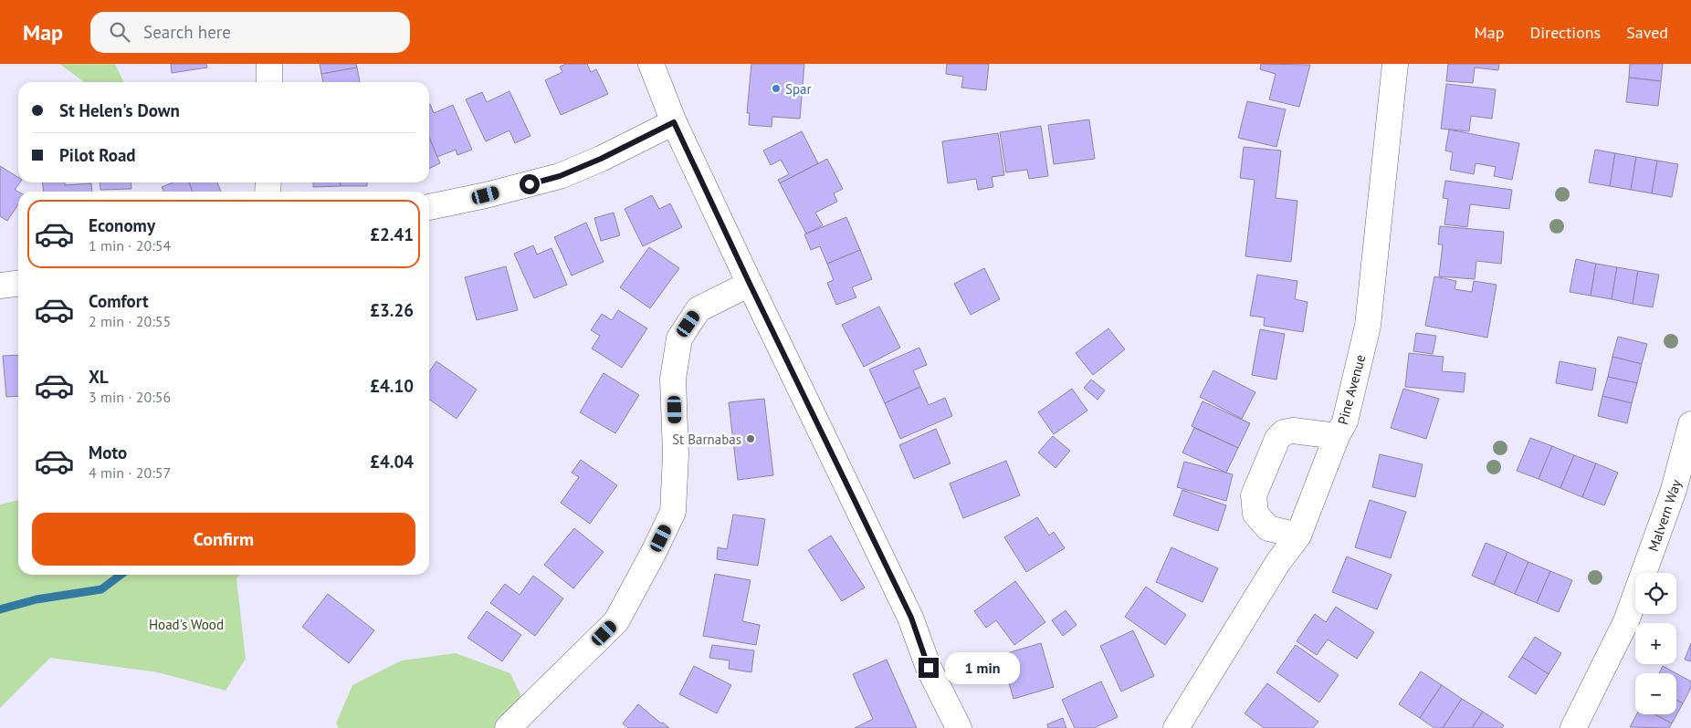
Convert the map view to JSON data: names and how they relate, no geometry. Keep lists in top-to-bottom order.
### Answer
{
  "streets": {
    "street": ["Pine Avenue", "Malvern Way"]
  },
  "parks": ["Hoad's Wood"],
  "places": ["Spar", "St Barnabas"],
  "page": {
    "header": "Map",
    "search": "Search here",
    "nav": ["Map", "Directions", "Saved"],
    "banner": ["St Helen's Down", "Pilot Road"],
    "list": [
      {
        "name": "Economy",
        "note": "1 min · 20:54",
        "value": "£2.41"
      },
      {
        "name": "Comfort",
        "note": "2 min · 20:55",
        "value": "£3.26"
      },
      {
        "name": "XL",
        "note": "3 min · 20:56",
        "value": "£4.10"
      },
      {
        "name": "Moto",
        "note": "4 min · 20:57",
        "value": "£4.04"
      }
    ],
    "buttons": "Confirm",
    "map_buttons": ["+", "−"],
    "bubble": "1 min"
  }
}
